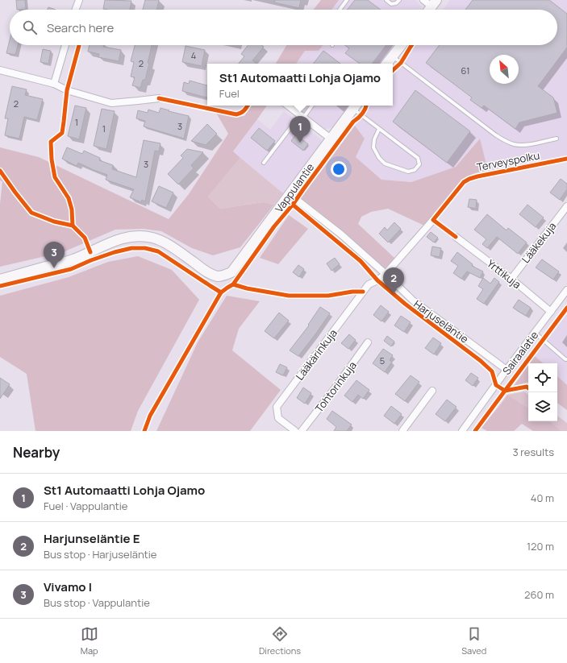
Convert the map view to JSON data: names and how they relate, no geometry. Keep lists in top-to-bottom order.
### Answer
{
  "streets": {
    "street": [
      "Vappulantie",
      "Lääkekuja",
      "Yrttikuja",
      "Harjuseläntie",
      "Sairaalatie",
      "Lääkärinkuja",
      "Tohtorinkuja"
    ],
    "cycle path": ["Terveyspolku"]
  },
  "crossings": [
    ["Vappulantie", "Harjuseläntie"],
    ["Lääkekuja", "Yrttikuja"],
    ["Yrttikuja", "Sairaalatie"],
    ["Harjuseläntie", "Sairaalatie"],
    ["Harjuseläntie", "Lääkärinkuja"]
  ],
  "house_numbers": [
    "4",
    "2",
    "61",
    "2",
    "1",
    "3",
    "1",
    "3",
    "5"
  ],
  "north": "top left",
  "page": {
    "search": "Search here",
    "popup": ["St1 Automaatti Lohja Ojamo", "Fuel"],
    "pins": ["1", "3", "2"],
    "heading": ["Nearby", "3 results"],
    "list": [
      {
        "mark": "1",
        "name": "St1 Automaatti Lohja Ojamo",
        "note": "Fuel · Vappulantie",
        "value": "40 m"
      },
      {
        "mark": "2",
        "name": "Harjunseläntie E",
        "note": "Bus stop · Harjuseläntie",
        "value": "120 m"
      },
      {
        "mark": "3",
        "name": "Vivamo I",
        "note": "Bus stop · Vappulantie",
        "value": "260 m"
      }
    ],
    "nav": ["Map", "Directions", "Saved"]
  }
}
